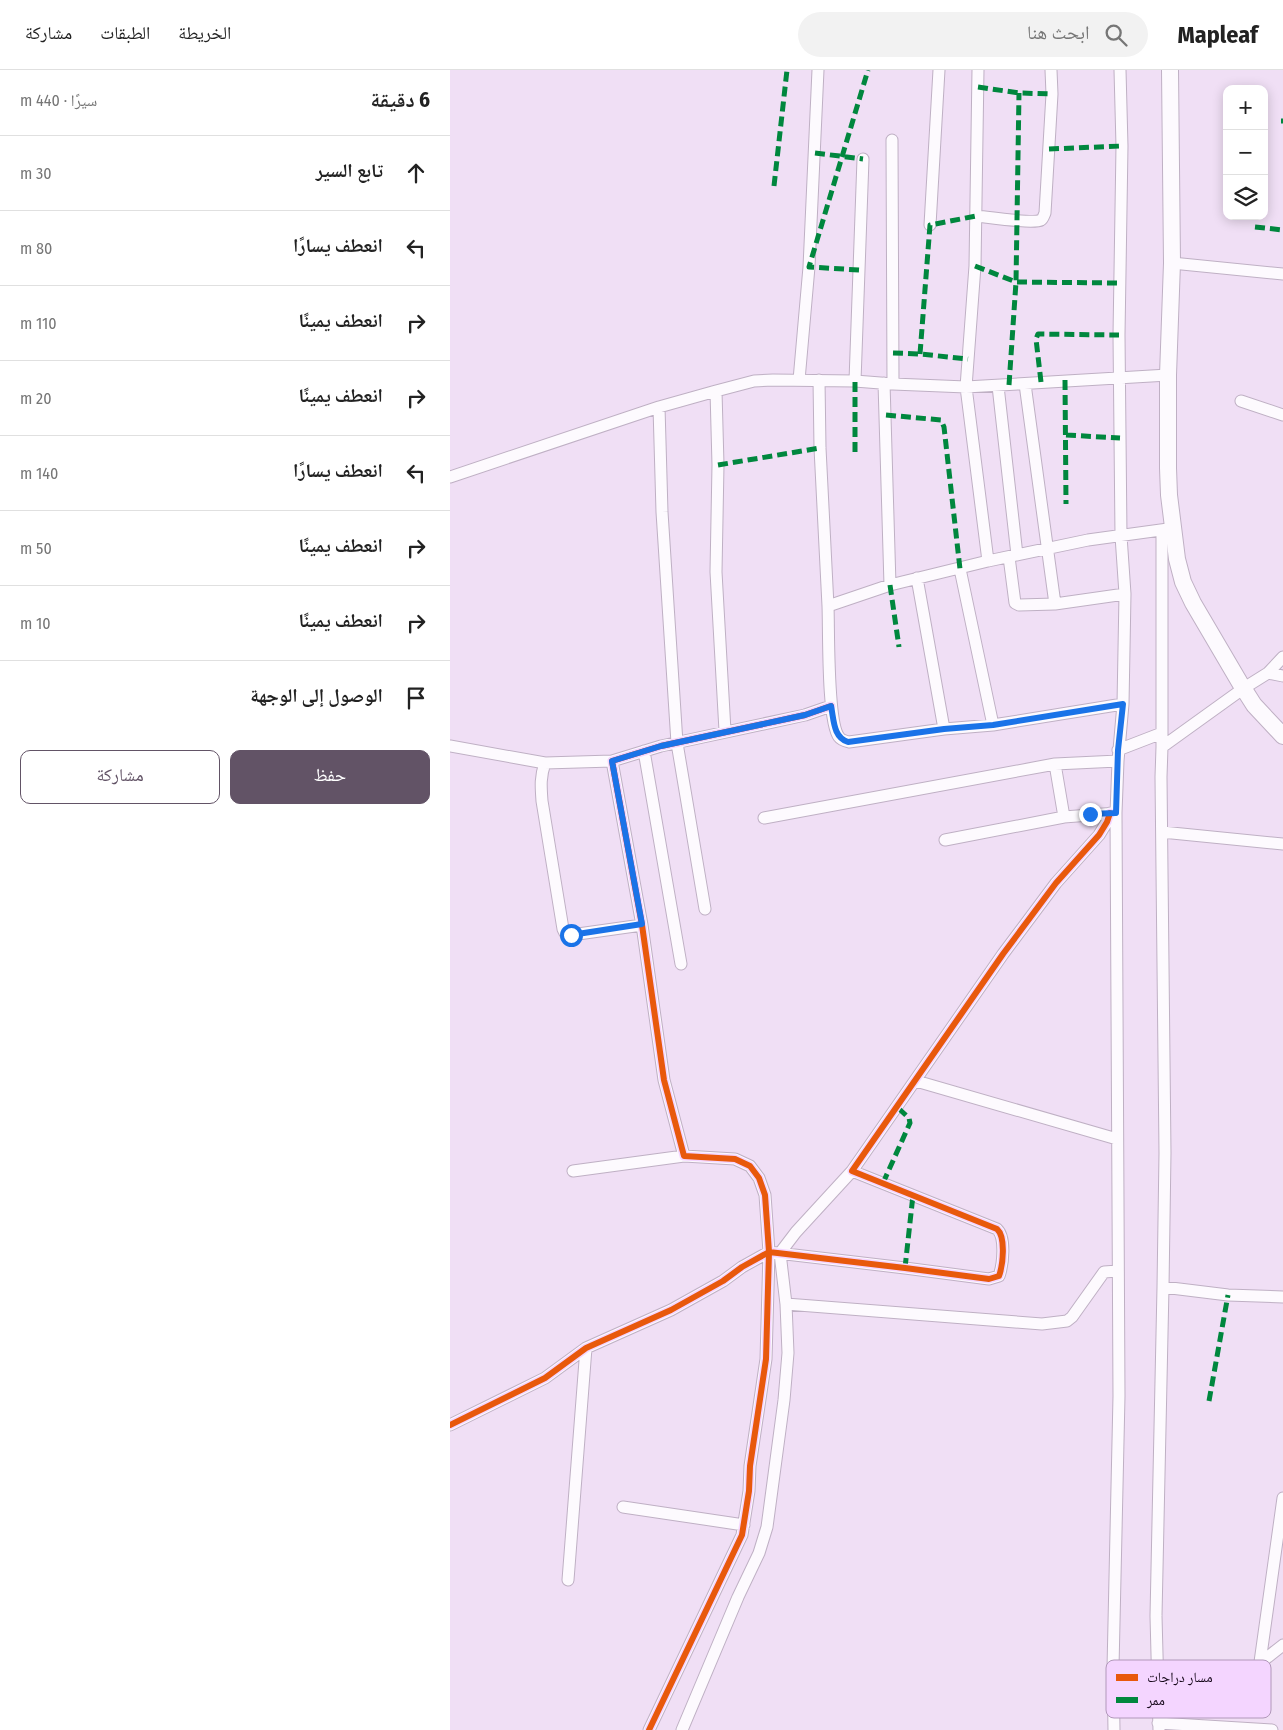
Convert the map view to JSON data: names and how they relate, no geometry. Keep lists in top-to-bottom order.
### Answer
{
  "legend": ["مسار دراجات", "ممر"],
  "page": {
    "header": "Mapleaf",
    "search": "ابحث هنا",
    "nav": ["الخريطة", "الطبقات", "مشاركة"],
    "heading": ["6 دقيقة", "سيرًا · 440 m"],
    "map_buttons": ["+", "−"],
    "list": [
      ["تابع السير", "30 m"],
      ["انعطف يسارًا", "80 m"],
      ["انعطف يمينًا", "110 m"],
      ["انعطف يمينًا", "20 m"],
      ["انعطف يسارًا", "140 m"],
      ["انعطف يمينًا", "50 m"],
      ["انعطف يمينًا", "10 m"],
      "الوصول إلى الوجهة"
    ],
    "buttons": ["حفظ", "مشاركة"]
  }
}
